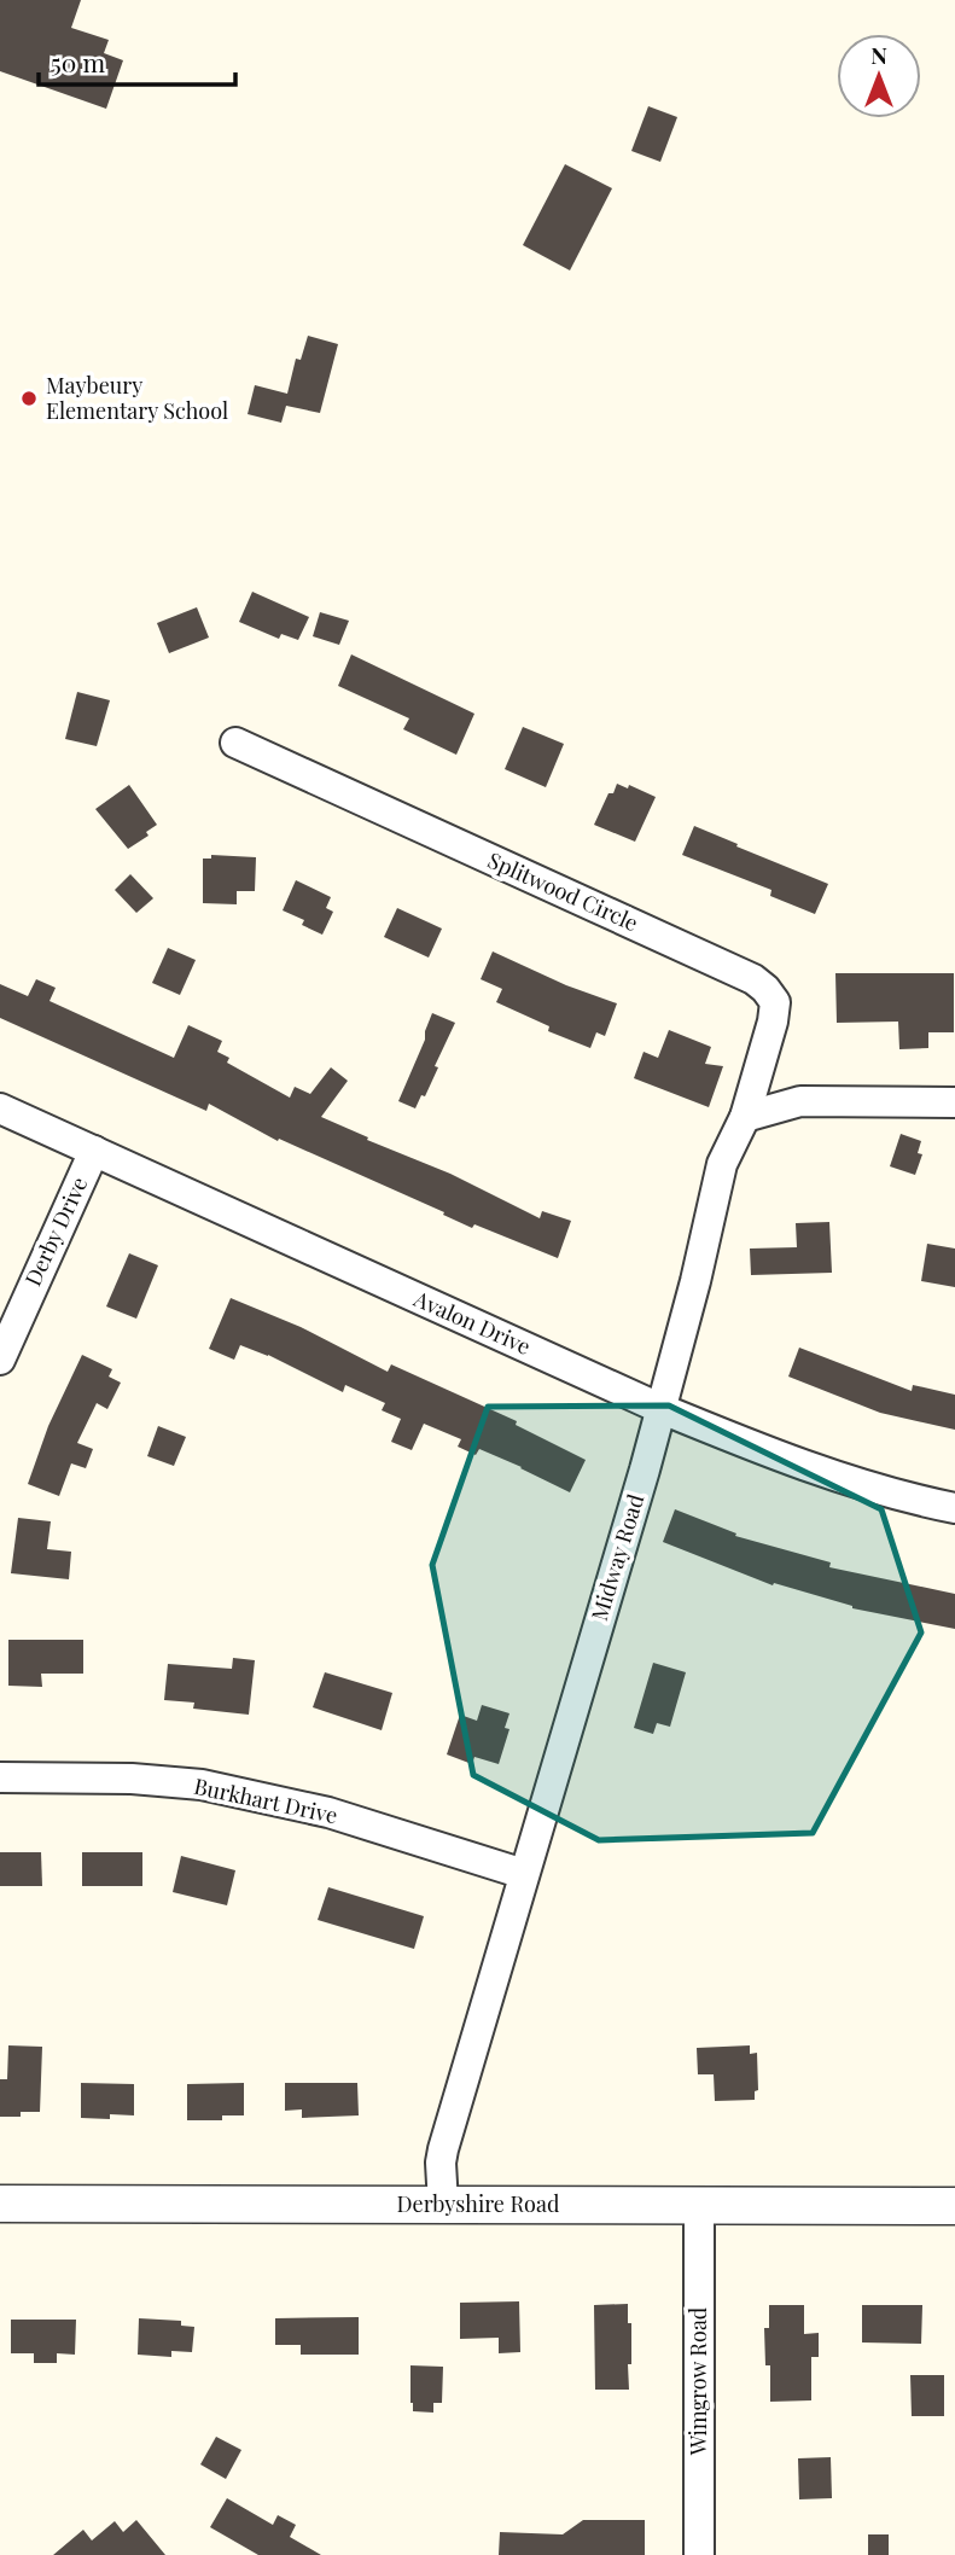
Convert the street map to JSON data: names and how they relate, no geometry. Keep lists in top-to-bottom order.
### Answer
{
  "streets": {
    "street": [
      "Splitwood Circle",
      "Derby Drive",
      "Avalon Drive",
      "Midway Road",
      "Burkhart Drive",
      "Derbyshire Road",
      "Wimgrow Road"
    ]
  },
  "crossings": [
    ["Splitwood Circle", "Midway Road"],
    ["Derby Drive", "Avalon Drive"],
    ["Avalon Drive", "Midway Road"],
    ["Midway Road", "Burkhart Drive"],
    ["Midway Road", "Derbyshire Road"],
    ["Derbyshire Road", "Wimgrow Road"]
  ],
  "places": ["Maybeury Elementary School"],
  "scale_bar": "50 m",
  "north": "top"
}
